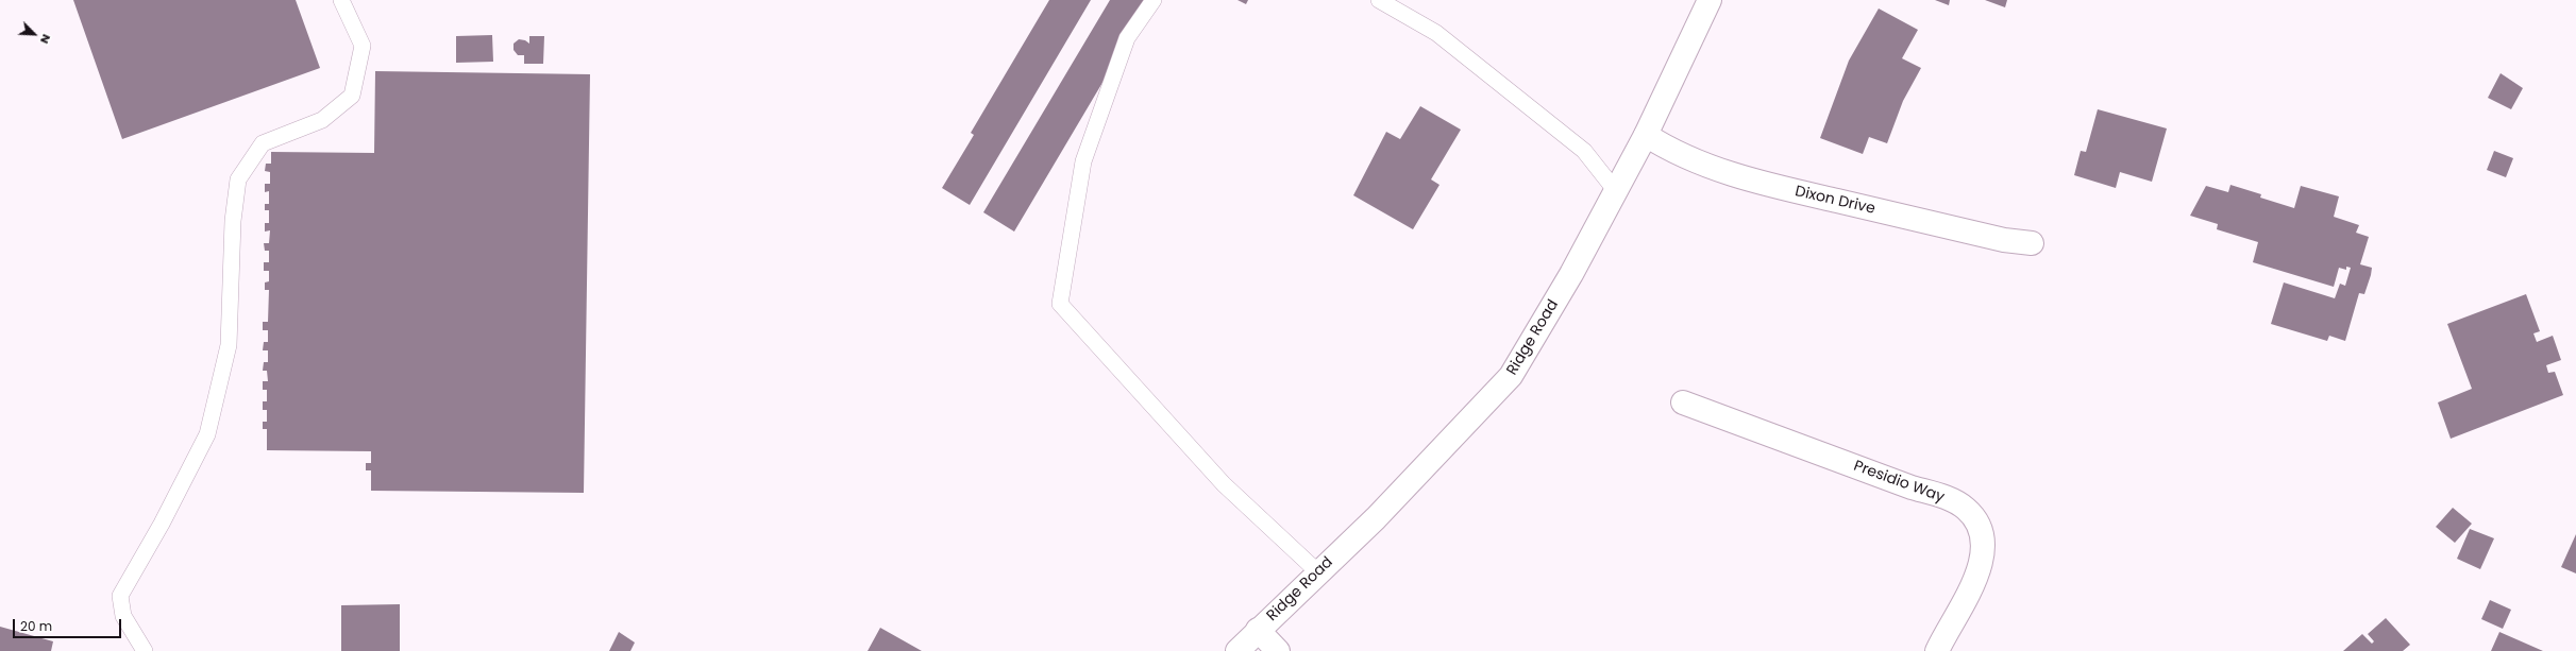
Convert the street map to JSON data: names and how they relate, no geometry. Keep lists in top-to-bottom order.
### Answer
{
  "streets": {
    "street": ["Dixon Drive", "Ridge Road", "Presidio Way"]
  },
  "crossings": [
    ["Dixon Drive", "Ridge Road"]
  ],
  "scale_bar": "20 m",
  "north": "bottom right"
}
